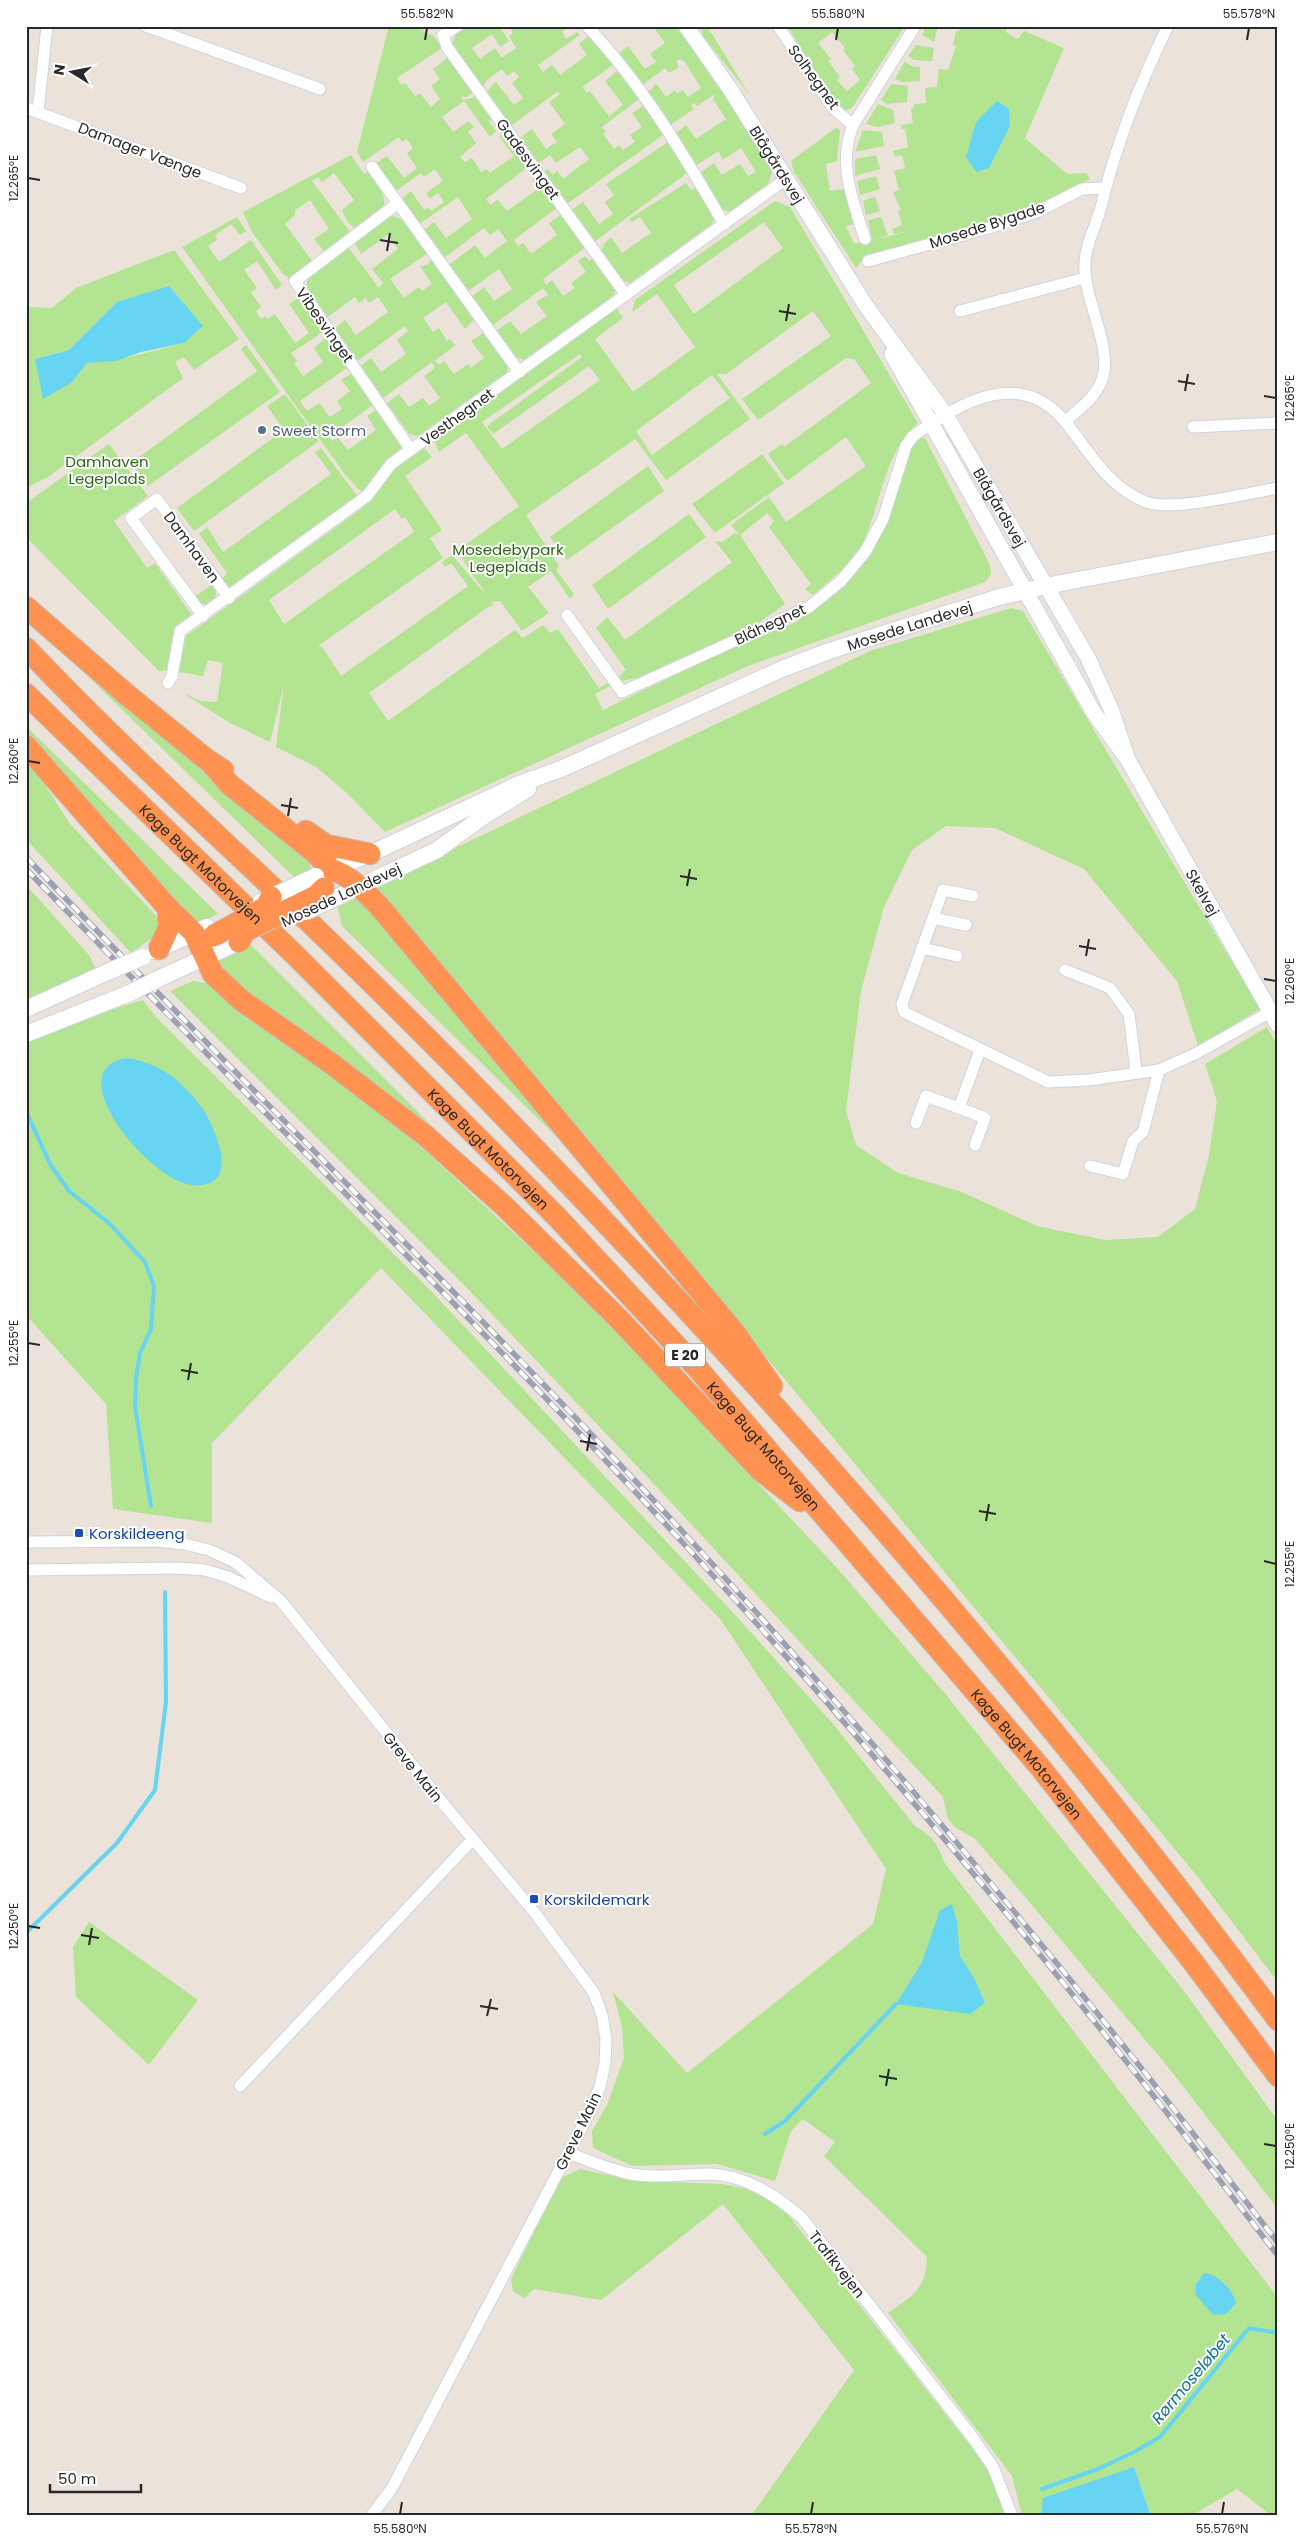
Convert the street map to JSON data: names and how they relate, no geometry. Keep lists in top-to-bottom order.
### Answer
{
  "streets": {
    "highway": ["Køge Bugt Motorvejen", "E 20"],
    "main road": ["Mosede Landevej"],
    "street": [
      "Solhegnet",
      "Damager Vænge",
      "Gadesvinget",
      "Blågårdsvej",
      "Mosede Bygade",
      "Vibesvinget",
      "Vesthegnet",
      "Damhaven",
      "Blåhegnet",
      "Skelvej",
      "Greve Main",
      "Trafikvejen"
    ]
  },
  "crossings": [
    ["Gadesvinget", "Vesthegnet"],
    ["Blågårdsvej", "Vesthegnet"],
    ["Blågårdsvej", "Blåhegnet"],
    ["Blågårdsvej", "Mosede Landevej"],
    ["Blågårdsvej", "Skelvej"],
    ["Vibesvinget", "Vesthegnet"],
    ["Vesthegnet", "Damhaven"],
    ["Mosede Landevej", "Skelvej"],
    ["Greve Main", "Trafikvejen"]
  ],
  "water": ["Rørmoseløbet"],
  "parks": ["Damhaven Legeplads", "Mosedebypark Legeplads"],
  "places": {
    "other": ["Sweet Storm"],
    "transit": ["Korskildeeng", "Korskildemark"]
  },
  "scale_bar": "50 m",
  "north": "left",
  "coordinates": [
    "55.582°N",
    "55.580°N",
    "55.578°N",
    "12.265°E",
    "12.260°E",
    "12.255°E",
    "12.250°E",
    "55.576°N"
  ]
}
